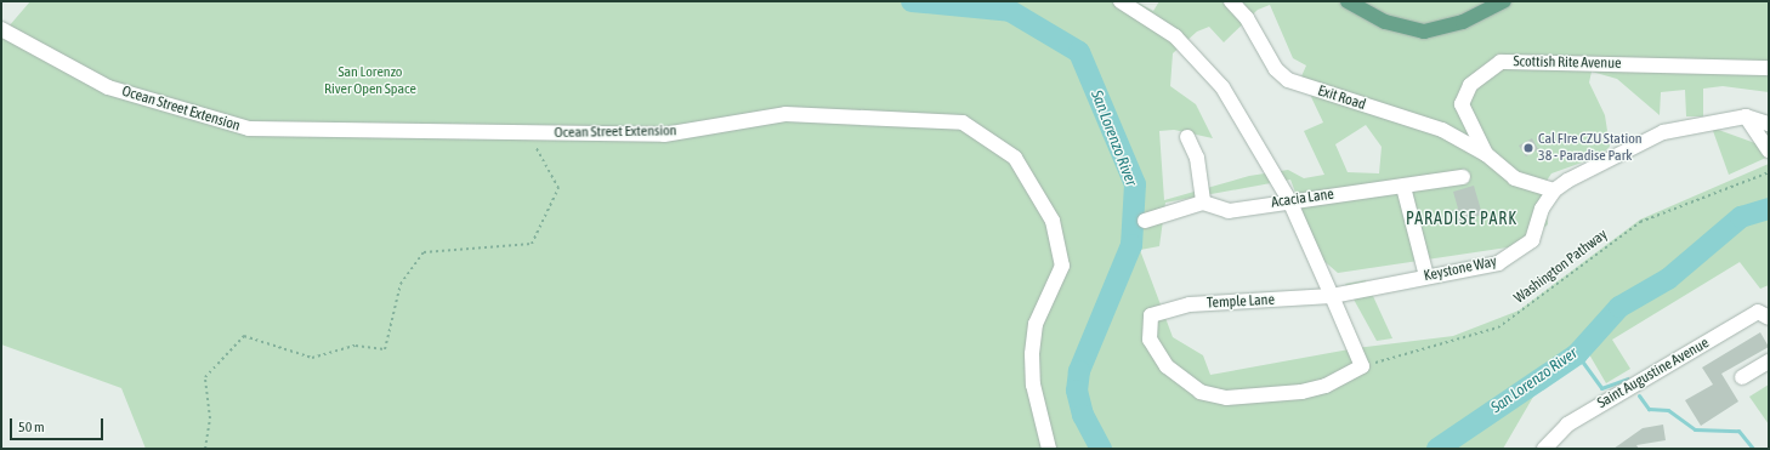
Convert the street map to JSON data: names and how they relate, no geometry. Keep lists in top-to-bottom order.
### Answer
{
  "streets": {
    "street": [
      "Scottish Rite Avenue",
      "Exit Road",
      "Ocean Street Extension",
      "Acacia Lane",
      "Keystone Way",
      "Temple Lane",
      "Saint Augustine Avenue"
    ],
    "path": ["Washington Pathway"]
  },
  "crossings": [
    ["Scottish Rite Avenue", "Exit Road"],
    ["Scottish Rite Avenue", "Keystone Way"],
    ["Washington Pathway", "Temple Lane"],
    ["Keystone Way", "Temple Lane"]
  ],
  "districts": ["PARADISE PARK"],
  "water": ["San Lorenzo River"],
  "parks": ["San Lorenzo River Open Space"],
  "places": ["Cal FIre CZU Station 38 - Paradise Park"],
  "scale_bar": "50 m"
}
